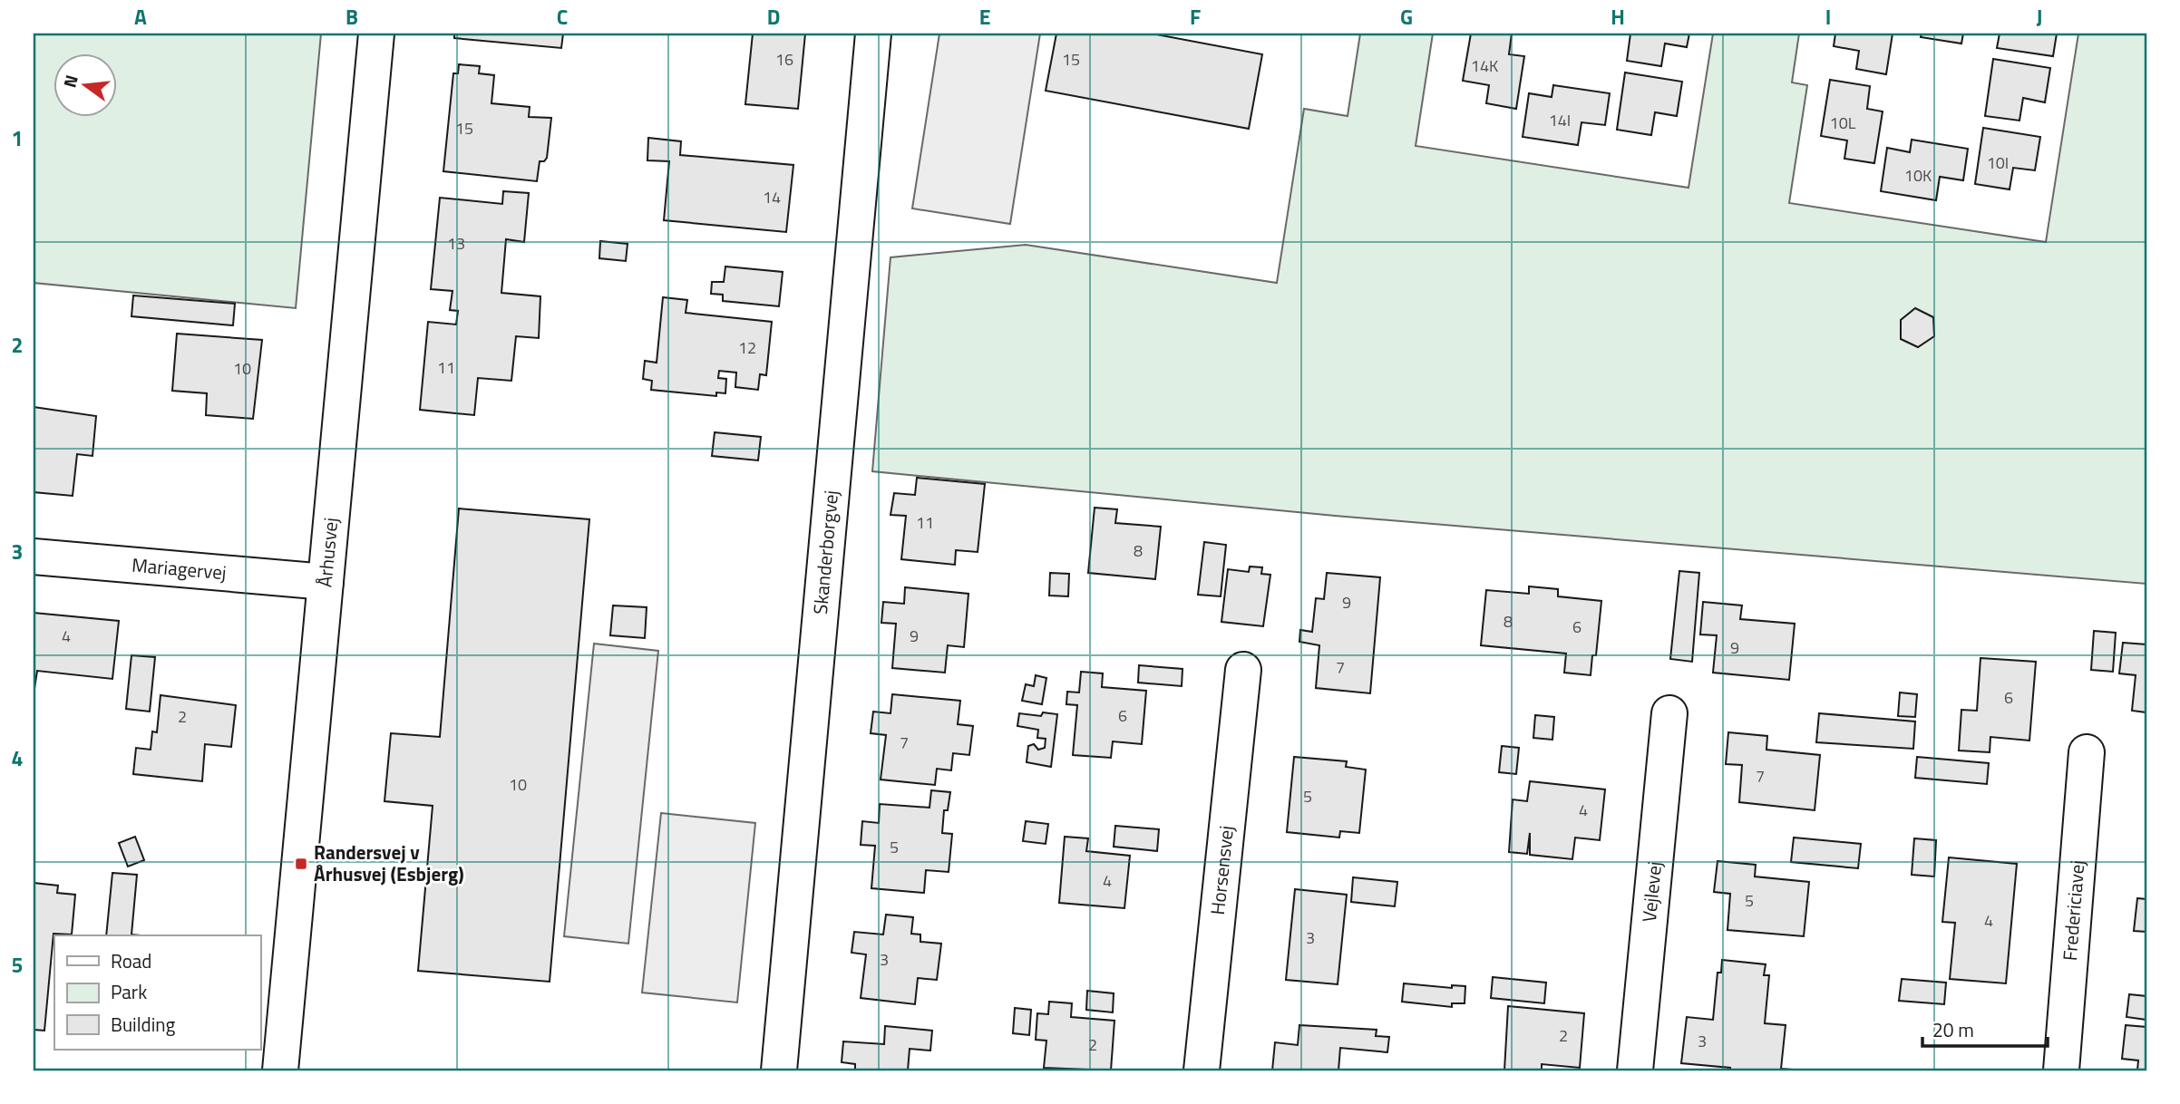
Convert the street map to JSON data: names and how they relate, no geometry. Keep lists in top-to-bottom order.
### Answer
{
  "streets": {
    "street": [
      "Århusvej",
      "Skanderborgvej",
      "Mariagervej",
      "Horsensvej",
      "Vejlevej",
      "Fredericiavej"
    ]
  },
  "crossings": [
    ["Århusvej", "Mariagervej"]
  ],
  "places": {
    "transit": ["Randersvej v Århusvej (Esbjerg)"]
  },
  "house_numbers": [
    "16",
    "15",
    "14K",
    "14I",
    "10L",
    "15",
    "10I",
    "10K",
    "14",
    "13",
    "12",
    "11",
    "10",
    "11",
    "8",
    "9",
    "8",
    "6",
    "4",
    "9",
    "9",
    "7",
    "6",
    "6",
    "2",
    "7",
    "7",
    "10",
    "5",
    "4",
    "5",
    "4",
    "5",
    "4",
    "3",
    "3",
    "2",
    "3",
    "2"
  ],
  "legend": ["Road", "Park", "Building"],
  "scale_bar": "20 m",
  "north": "left",
  "grid": {
    "columns": [
      "A",
      "B",
      "C",
      "D",
      "E",
      "F",
      "G",
      "H",
      "I",
      "J"
    ],
    "rows": [
      "1",
      "2",
      "3",
      "4",
      "5"
    ]
  }
}
